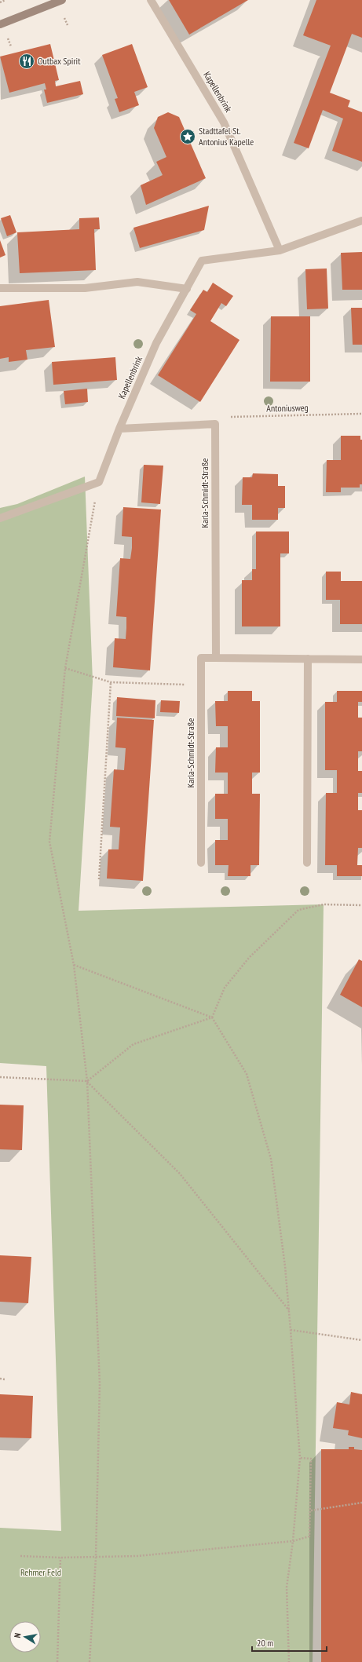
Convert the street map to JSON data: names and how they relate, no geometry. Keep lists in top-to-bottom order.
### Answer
{
  "streets": {
    "street": ["Kapellenbrink", "Karla-Schmidt-Straße"],
    "path": ["Antoniusweg"]
  },
  "crossings": [
    ["Antoniusweg", "Karla-Schmidt-Straße"]
  ],
  "parks": ["Rehmer Feld"],
  "places": {
    "restaurant": ["Outbax Spirit"],
    "place": ["Stadttafel St. Antonius Kapelle"]
  },
  "scale_bar": "20 m",
  "north": "left"
}
